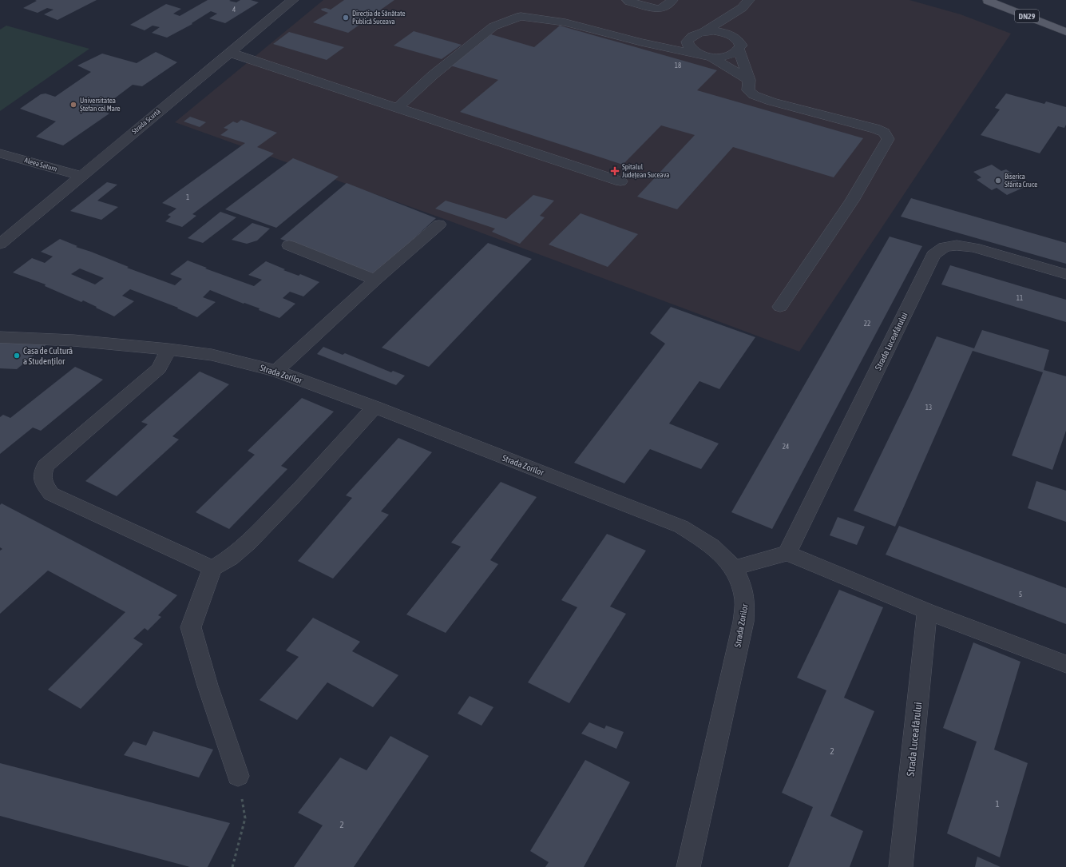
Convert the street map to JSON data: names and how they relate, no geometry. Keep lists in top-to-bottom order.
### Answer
{
  "streets": {
    "main road": ["DN29"],
    "street": [
      "Strada Scurtă",
      "Aleea Saturn",
      "Strada Luceafărului",
      "Strada Zorilor"
    ]
  },
  "crossings": [
    ["Strada Scurtă", "Aleea Saturn"]
  ],
  "places": {
    "other": [
      "Direcția de Sănătate Publică Suceava",
      "Universitatea Ștefan cel Mare",
      "Biserica Sfânta Cruce",
      "Casa de Cultură a Studenților"
    ],
    "health": ["Spitalul Județean Suceava"]
  },
  "house_numbers": [
    "4",
    "18",
    "1",
    "11",
    "22",
    "13",
    "24",
    "5",
    "2",
    "1",
    "2"
  ]
}
